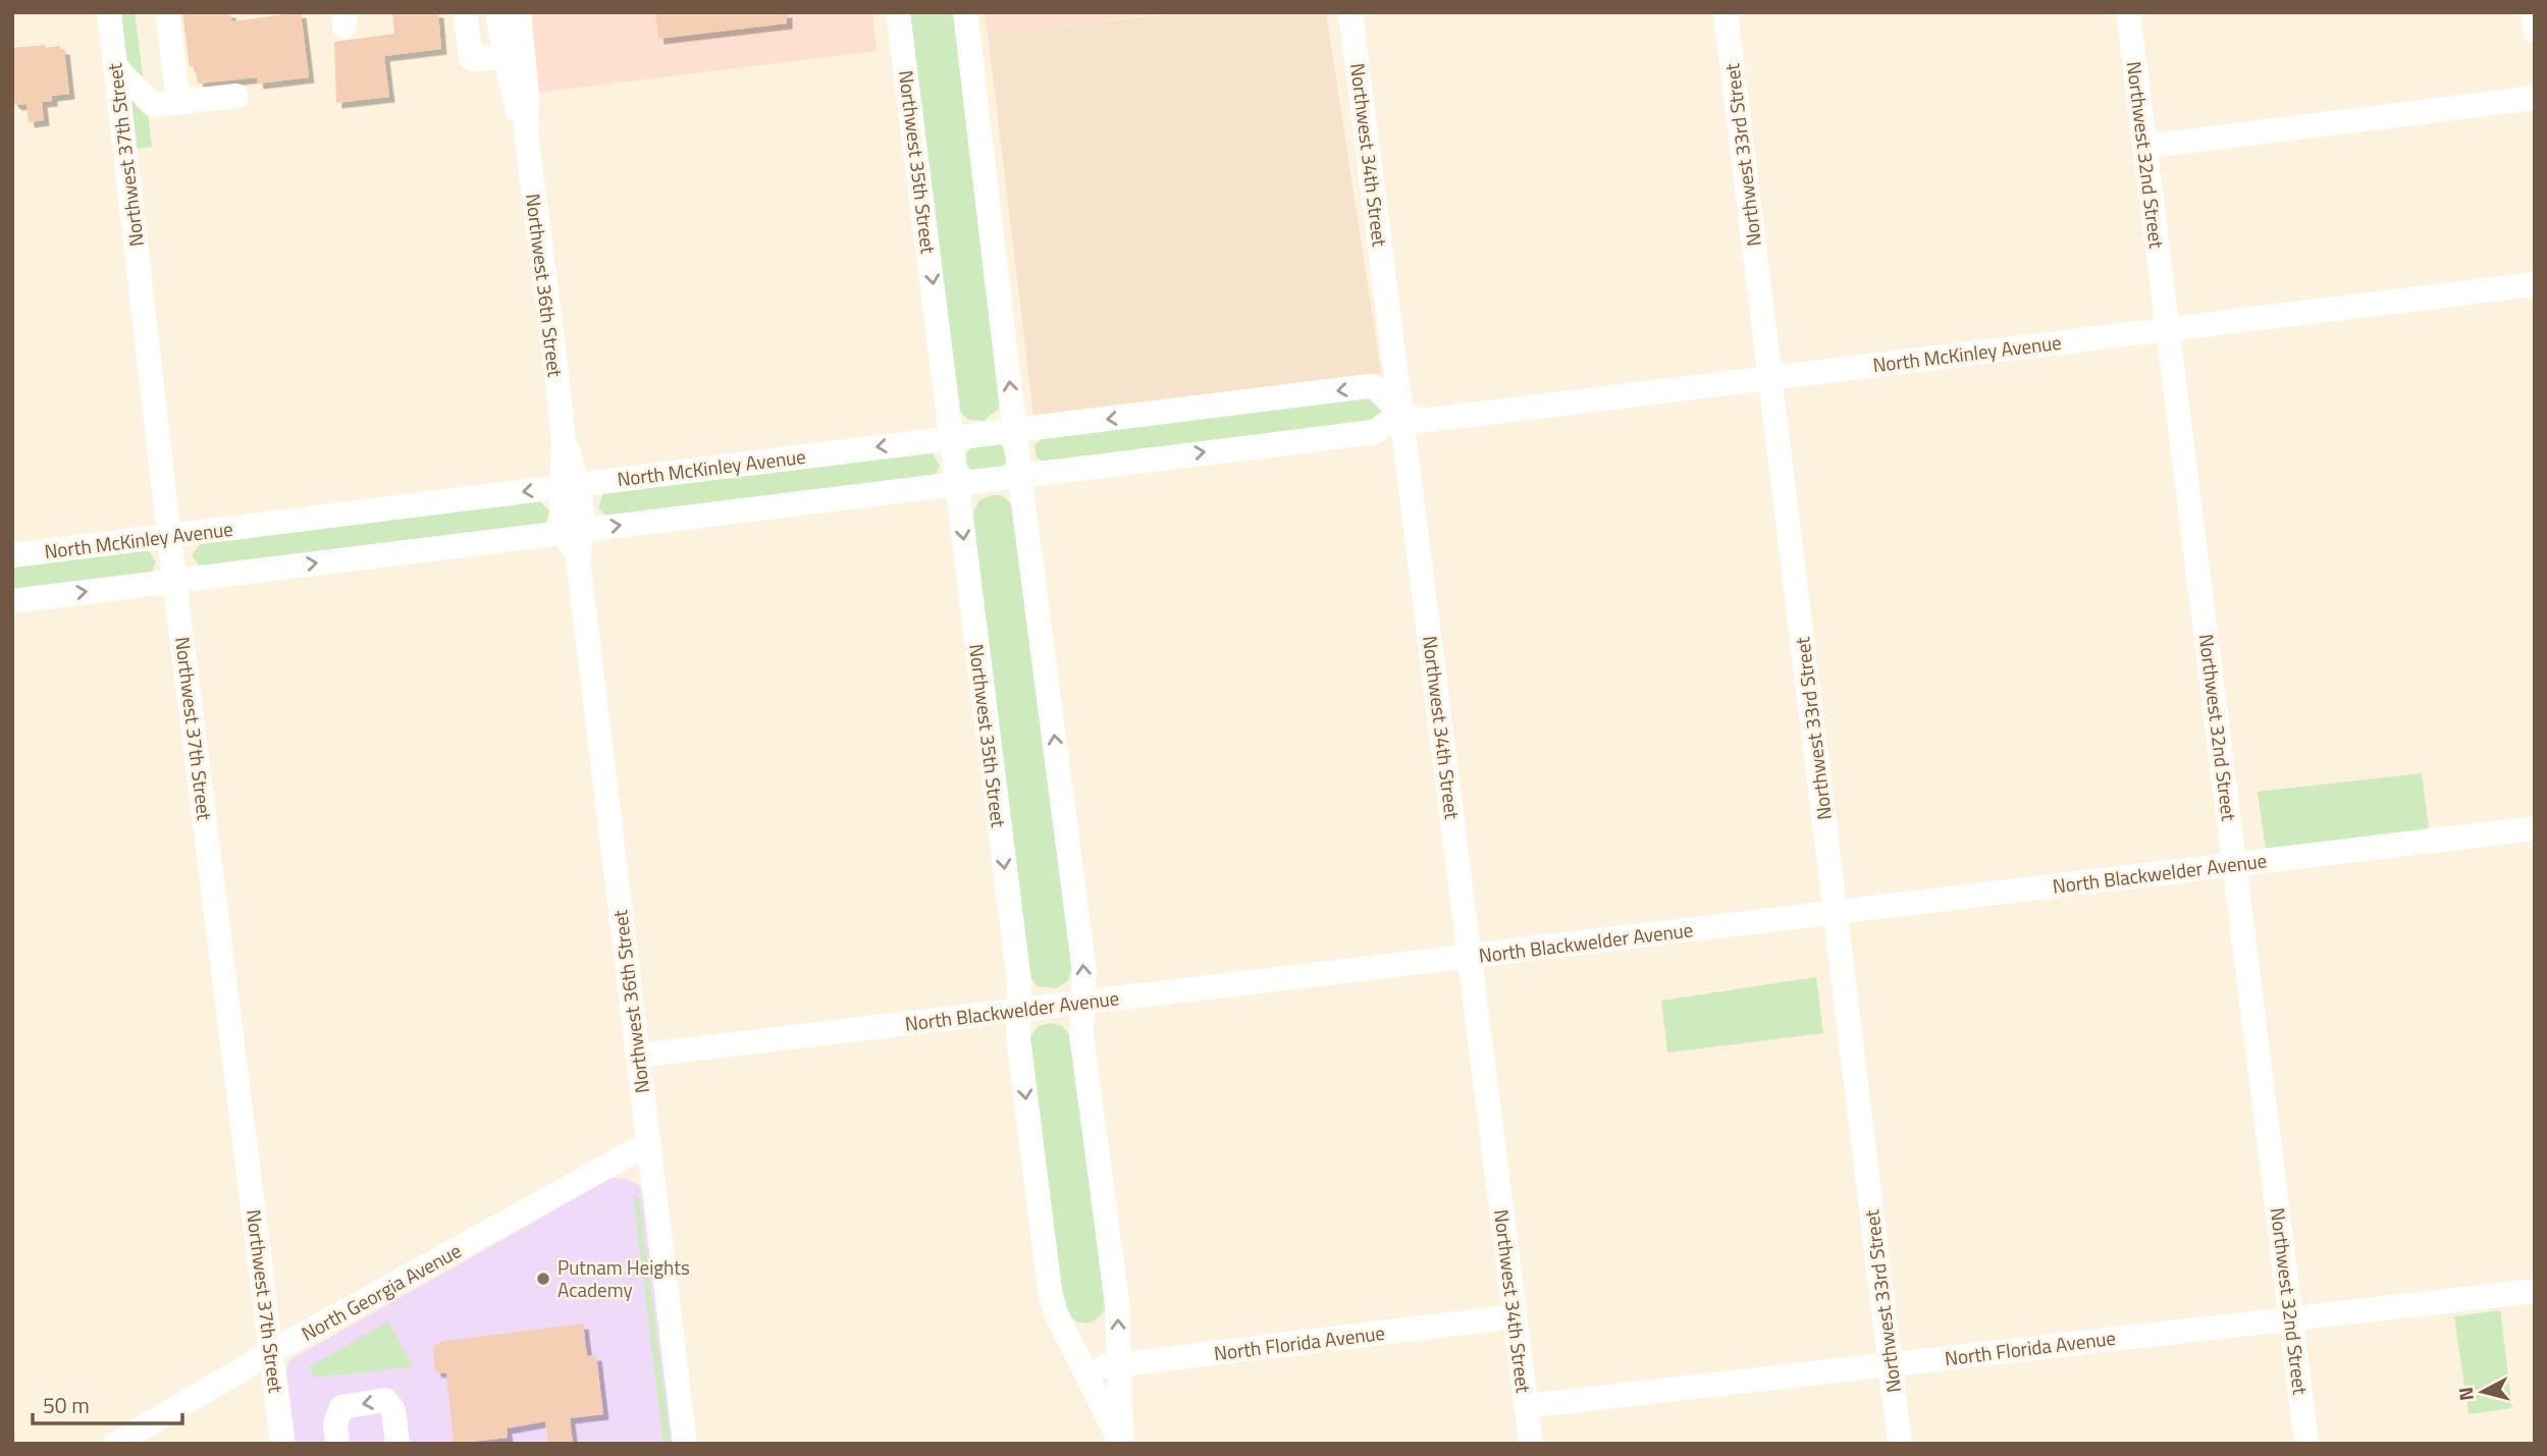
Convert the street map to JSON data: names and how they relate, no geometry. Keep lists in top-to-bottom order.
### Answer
{
  "streets": {
    "street": [
      "Northwest 37th Street",
      "Northwest 34th Street",
      "Northwest 33rd Street",
      "Northwest 32nd Street",
      "Northwest 35th Street",
      "Northwest 36th Street",
      "North McKinley Avenue",
      "North Blackwelder Avenue",
      "North Georgia Avenue",
      "North Florida Avenue"
    ]
  },
  "crossings": [
    ["Northwest 37th Street", "North McKinley Avenue"],
    ["Northwest 37th Street", "North Georgia Avenue"],
    ["Northwest 34th Street", "North McKinley Avenue"],
    ["Northwest 34th Street", "North Blackwelder Avenue"],
    ["Northwest 34th Street", "North Florida Avenue"],
    ["Northwest 33rd Street", "North McKinley Avenue"],
    ["Northwest 33rd Street", "North Blackwelder Avenue"],
    ["Northwest 33rd Street", "North Florida Avenue"],
    ["Northwest 32nd Street", "North McKinley Avenue"],
    ["Northwest 32nd Street", "North Blackwelder Avenue"],
    ["Northwest 32nd Street", "North Florida Avenue"],
    ["Northwest 35th Street", "North McKinley Avenue"],
    ["Northwest 35th Street", "North Blackwelder Avenue"],
    ["Northwest 35th Street", "North Florida Avenue"],
    ["Northwest 36th Street", "North McKinley Avenue"],
    ["Northwest 36th Street", "North Blackwelder Avenue"],
    ["Northwest 36th Street", "North Georgia Avenue"]
  ],
  "places": ["Putnam Heights Academy"],
  "scale_bar": "50 m",
  "north": "left"
}
